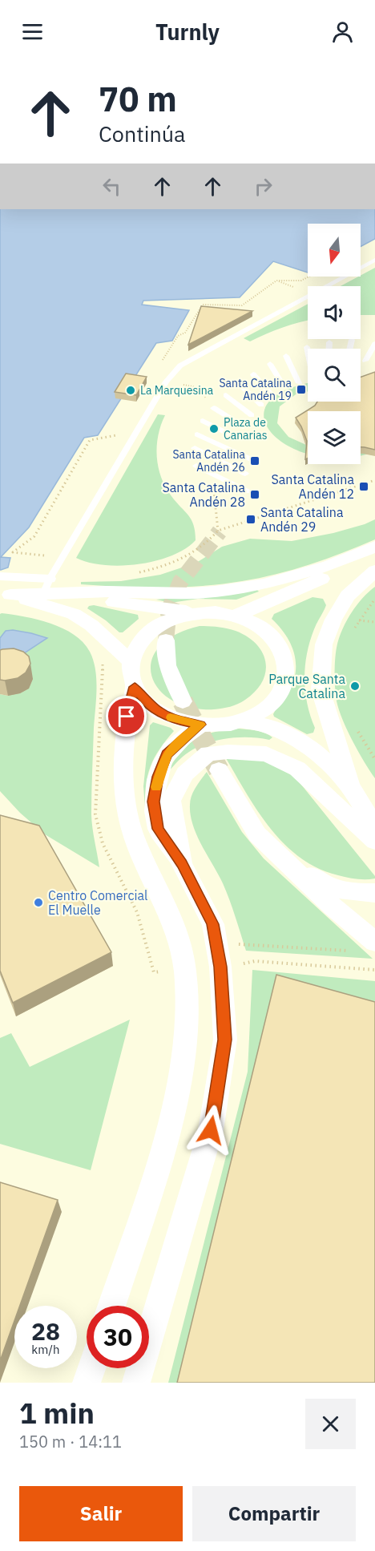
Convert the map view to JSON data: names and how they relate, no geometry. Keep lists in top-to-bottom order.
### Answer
{
  "places": {
    "transit": [
      "Santa Catalina Andén 19",
      "Santa Catalina Andén 26",
      "Santa Catalina Andén 12",
      "Santa Catalina Andén 28",
      "Santa Catalina Andén 29"
    ],
    "other": [
      "La Marquesina",
      "Plaza de Canarias",
      "Parque Santa Catalina",
      "Centro Comercial El Muelle"
    ]
  },
  "north": "bottom",
  "page": {
    "header": "Turnly",
    "turn": ["70 m", "Continúa"],
    "speed": "28 km/h",
    "limit": "30",
    "heading": ["1 min", "150 m · 14:11"],
    "buttons": ["Salir", "Compartir"]
  }
}
